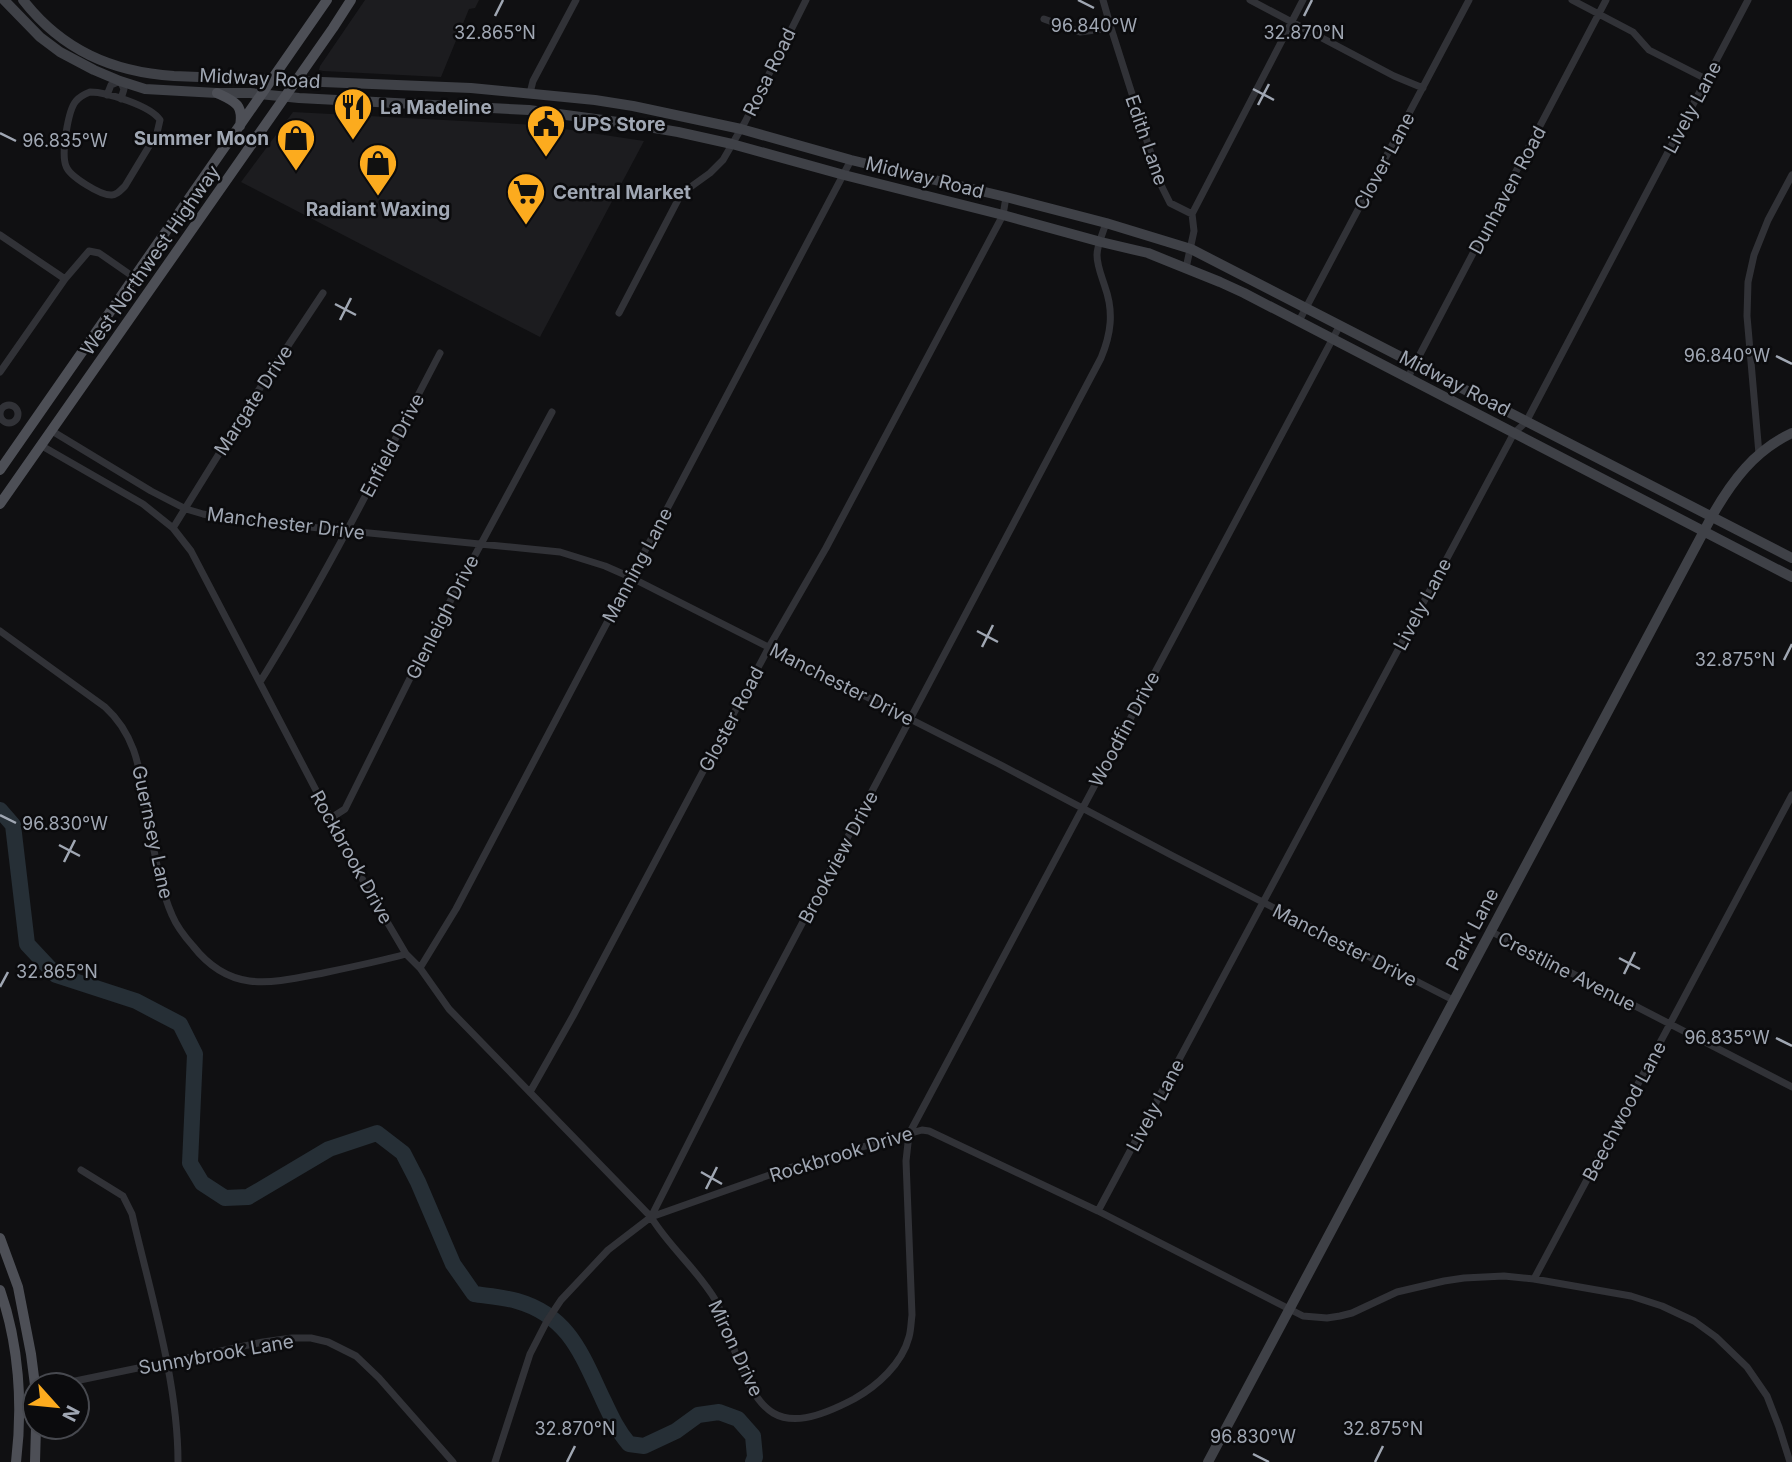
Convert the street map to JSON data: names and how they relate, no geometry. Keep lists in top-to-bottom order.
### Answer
{
  "streets": {
    "main road": ["Midway Road", "West Northwest Highway", "Park Lane"],
    "street": [
      "Rosa Road",
      "Lively Lane",
      "Edith Lane",
      "Clover Lane",
      "Dunhaven Road",
      "Margate Drive",
      "Enfield Drive",
      "Manchester Drive",
      "Manning Lane",
      "Glenleigh Drive",
      "Gloster Road",
      "Woodfin Drive",
      "Guernsey Lane",
      "Rockbrook Drive",
      "Brookview Drive",
      "Crestline Avenue",
      "Beechwood Lane",
      "Miron Drive",
      "Sunnybrook Lane"
    ]
  },
  "crossings": [
    ["Rosa Road", "Midway Road"],
    ["Midway Road", "Lively Lane"],
    ["Midway Road", "Clover Lane"],
    ["Midway Road", "Dunhaven Road"],
    ["Midway Road", "West Northwest Highway"],
    ["Midway Road", "Manning Lane"],
    ["Midway Road", "Gloster Road"],
    ["Midway Road", "Woodfin Drive"],
    ["Midway Road", "Brookview Drive"],
    ["Midway Road", "Park Lane"],
    ["Lively Lane", "Manchester Drive"],
    ["Lively Lane", "Rockbrook Drive"],
    ["West Northwest Highway", "Rockbrook Drive"],
    ["Margate Drive", "Manchester Drive"],
    ["Enfield Drive", "Manchester Drive"],
    ["Enfield Drive", "Rockbrook Drive"],
    ["Manchester Drive", "Manning Lane"],
    ["Manchester Drive", "Glenleigh Drive"],
    ["Manchester Drive", "Gloster Road"],
    ["Manchester Drive", "Woodfin Drive"],
    ["Manchester Drive", "Brookview Drive"],
    ["Manchester Drive", "Park Lane"],
    ["Manning Lane", "Rockbrook Drive"],
    ["Glenleigh Drive", "Rockbrook Drive"],
    ["Gloster Road", "Rockbrook Drive"],
    ["Woodfin Drive", "Rockbrook Drive"],
    ["Woodfin Drive", "Miron Drive"],
    ["Guernsey Lane", "Rockbrook Drive"],
    ["Rockbrook Drive", "Brookview Drive"],
    ["Rockbrook Drive", "Park Lane"],
    ["Rockbrook Drive", "Beechwood Lane"],
    ["Rockbrook Drive", "Miron Drive"],
    ["Brookview Drive", "Miron Drive"],
    ["Park Lane", "Crestline Avenue"],
    ["Crestline Avenue", "Beechwood Lane"]
  ],
  "places": {
    "restaurant": ["La Madeline"],
    "public building": ["UPS Store"],
    "shop": ["Summer Moon", "Radiant Waxing"],
    "supermarket": ["Central Market"]
  },
  "north": "bottom right",
  "coordinates": [
    "96.840°W",
    "32.865°N",
    "32.870°N",
    "96.835°W",
    "32.875°N",
    "96.830°W"
  ]
}
